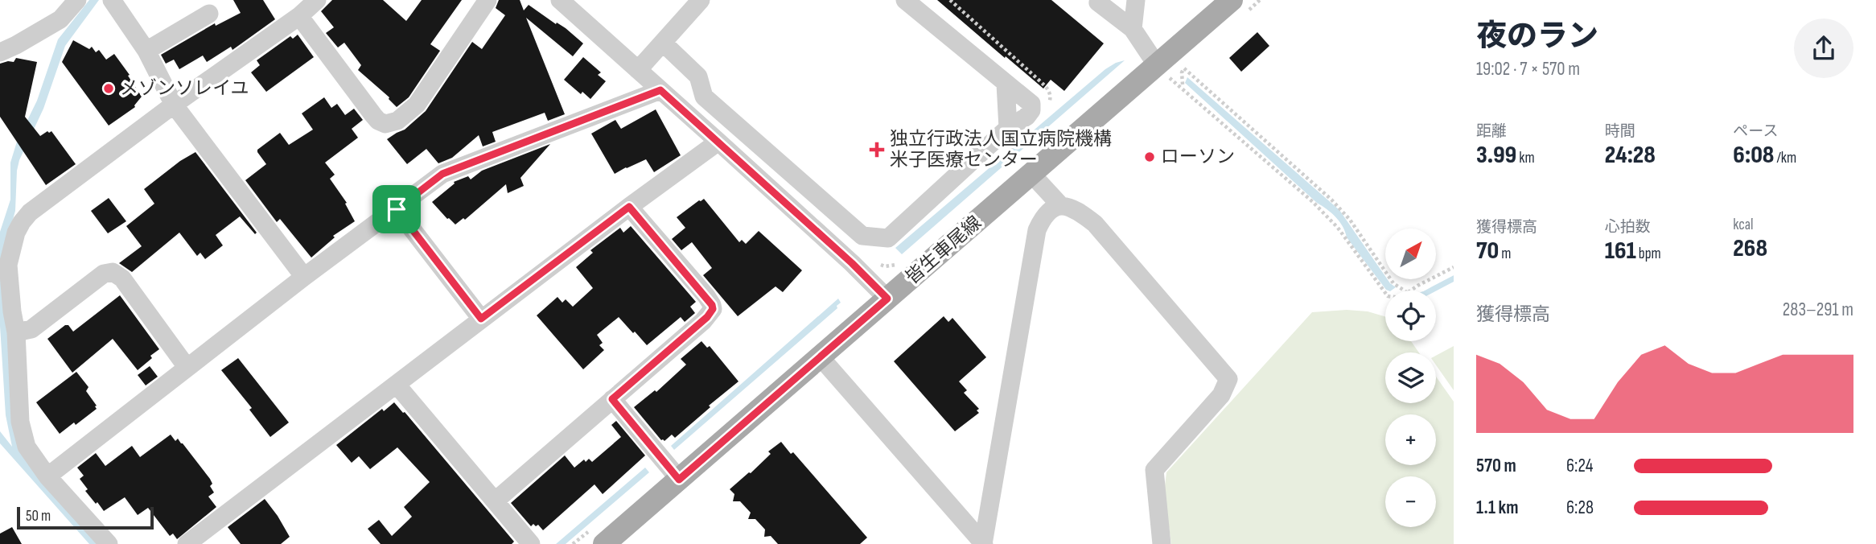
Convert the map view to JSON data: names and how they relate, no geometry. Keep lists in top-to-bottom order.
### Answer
{
  "streets": {
    "main road": ["皆生車尾線"]
  },
  "places": {
    "other": ["メゾンソレイユ", "ローソン"],
    "health": ["独立行政法人国立病院機構 米子医療センター"]
  },
  "scale_bar": "50 m",
  "north": "top right",
  "page": {
    "heading": ["夜のラン", "19:02 · 7 × 570 m"],
    "stats": [
      ["距離", "3.99 km"],
      ["時間", "24:28"],
      ["ペース", "6:08 /km"],
      ["獲得標高", "70 m"],
      ["心拍数", "161 bpm"],
      ["kcal", "268"]
    ],
    "map_buttons": ["+", "−"],
    "chart": ["獲得標高", "283–291 m"],
    "list": [
      {
        "name": "570 m",
        "note": "6:24"
      },
      {
        "name": "1.1 km",
        "note": "6:28"
      }
    ],
    "scale": "50 m"
  }
}
